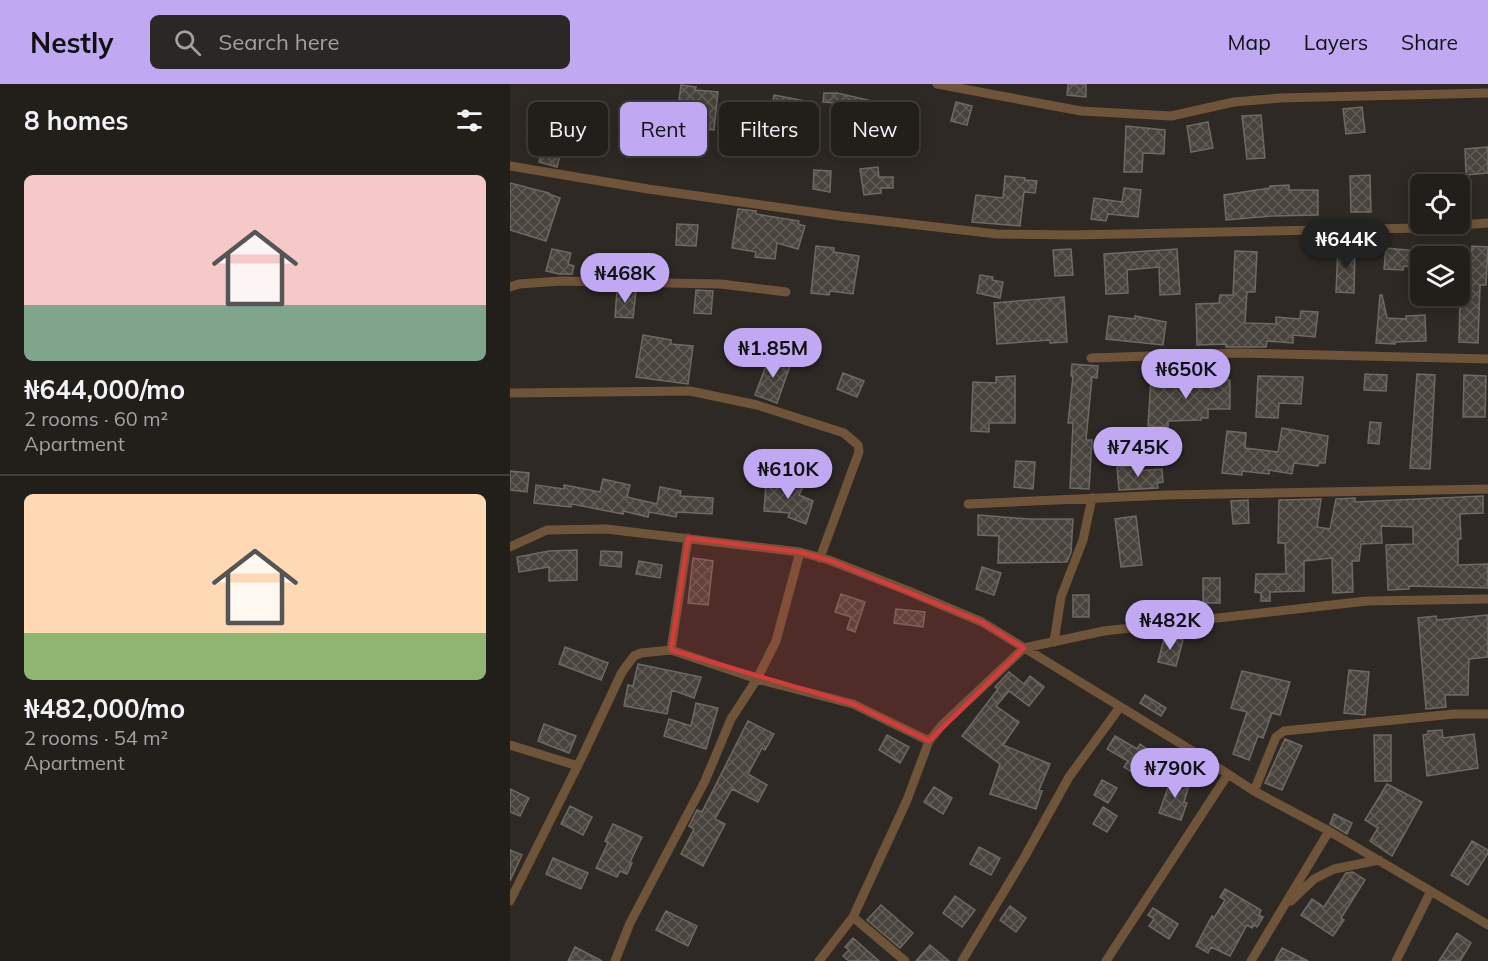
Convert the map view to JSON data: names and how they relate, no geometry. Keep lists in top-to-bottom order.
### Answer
{
  "page": {
    "header": "Nestly",
    "search": "Search here",
    "nav": ["Map", "Layers", "Share"],
    "heading": "8 homes",
    "chip": [
      "Buy",
      "Rent",
      "Filters",
      "New"
    ],
    "list": [
      {
        "name": "₦644,000/mo",
        "note": "2 rooms · 60 m² · Apartment"
      },
      {
        "name": "₦482,000/mo",
        "note": "2 rooms · 54 m² · Apartment"
      }
    ],
    "price": [
      "₦644K",
      "₦468K",
      "₦1.85M",
      "₦650K",
      "₦745K",
      "₦610K",
      "₦482K",
      "₦790K"
    ]
  }
}
